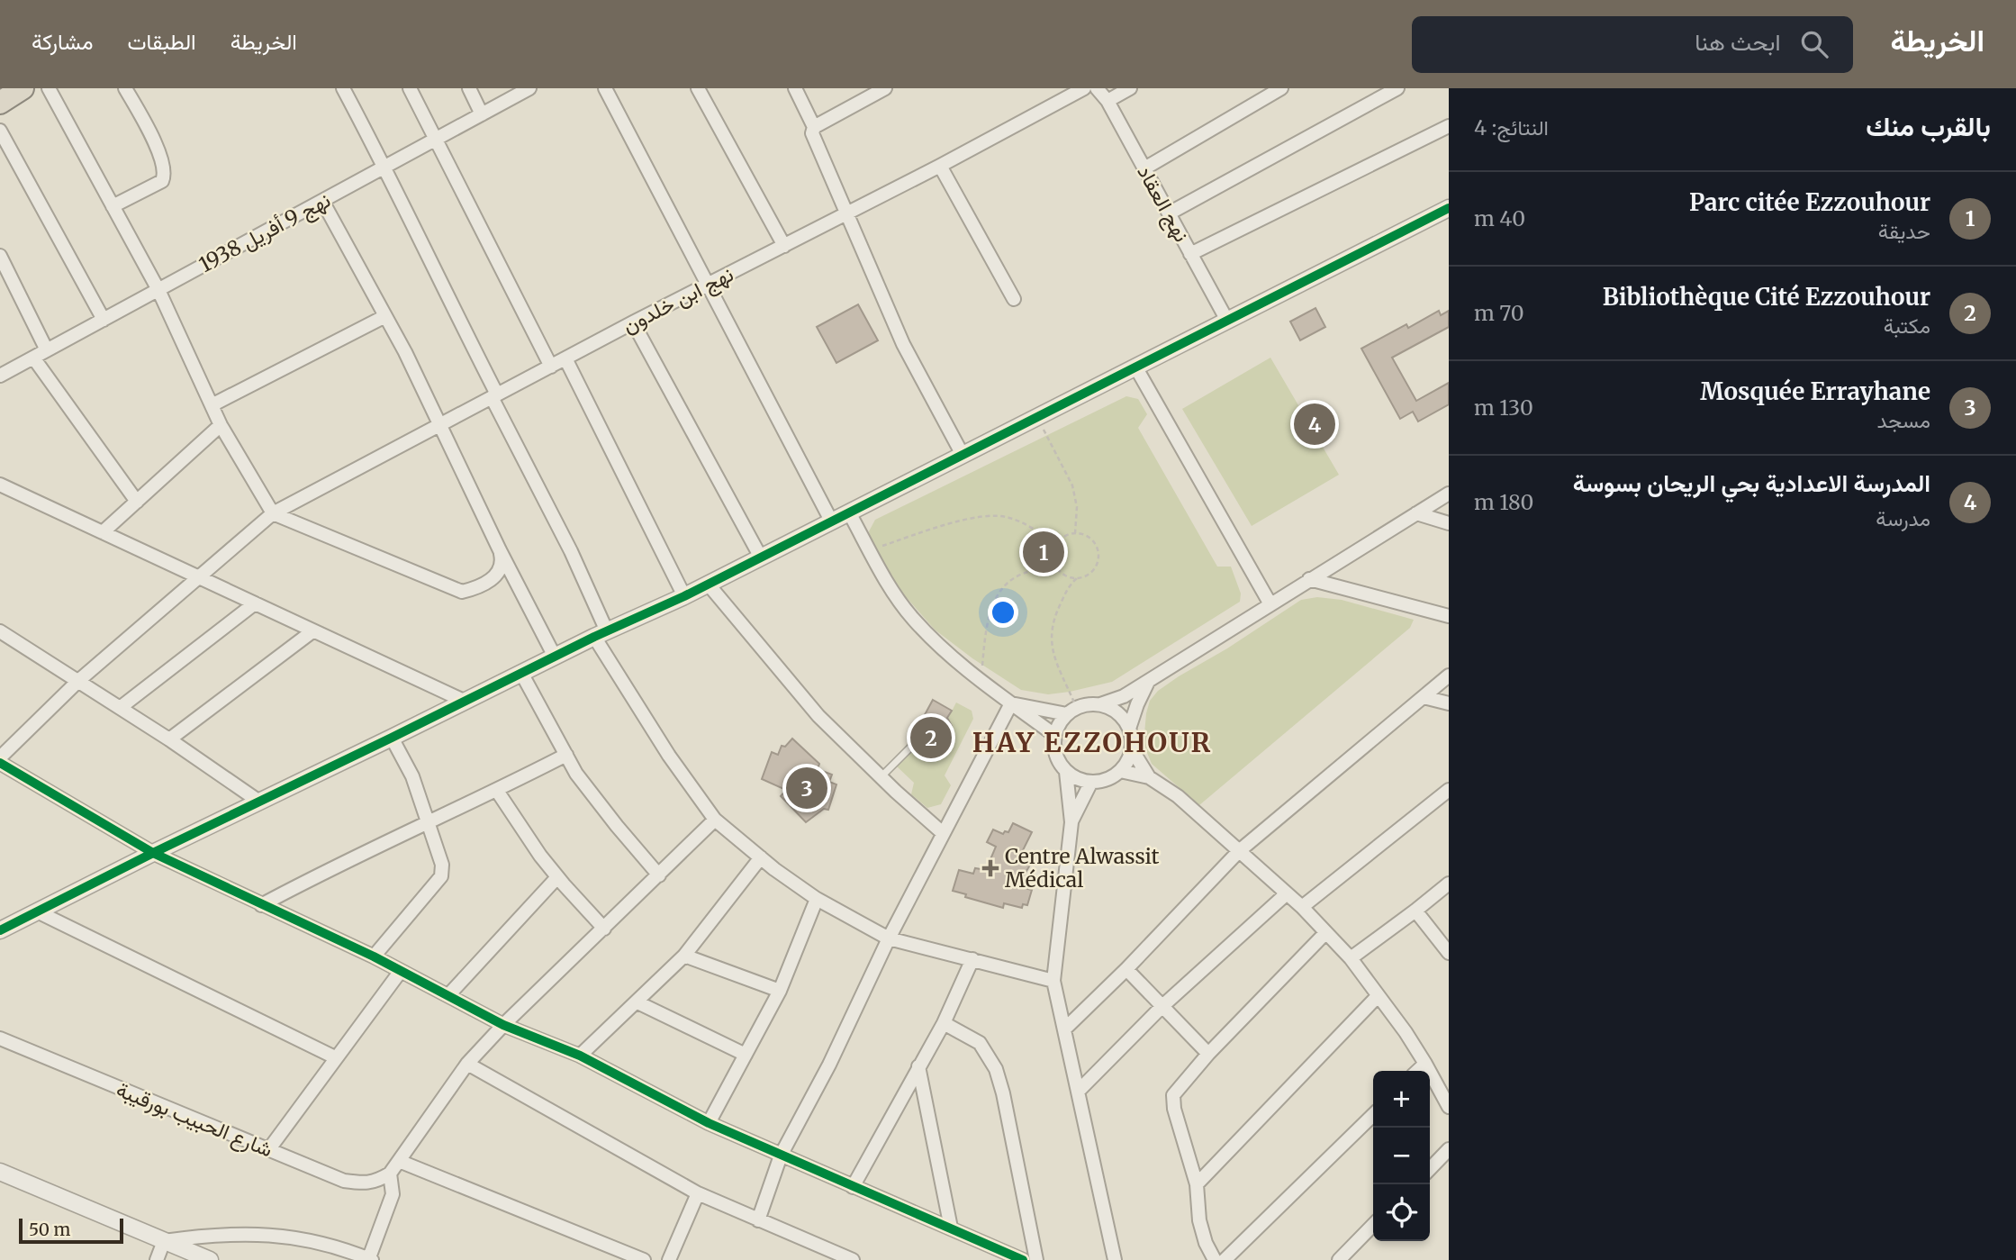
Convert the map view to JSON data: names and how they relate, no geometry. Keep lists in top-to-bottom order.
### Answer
{
  "streets": {
    "street": [
      "نهج العقاد",
      "نهج 9 أفريل 1938",
      "نهج ابن خلدون",
      "شارع الحبيب بورقيبة"
    ]
  },
  "districts": ["HAY EZZOHOUR"],
  "places": {
    "health": ["Centre Alwassit Médical"]
  },
  "scale_bar": "50 m",
  "page": {
    "header": "الخريطة",
    "search": "ابحث هنا",
    "nav": ["الخريطة", "الطبقات", "مشاركة"],
    "heading": ["بالقرب منك", "النتائج: 4"],
    "list": [
      {
        "mark": "1",
        "name": "Parc citée Ezzouhour",
        "note": "حديقة",
        "value": "40 m"
      },
      {
        "mark": "2",
        "name": "Bibliothèque Cité Ezzouhour",
        "note": "مكتبة",
        "value": "70 m"
      },
      {
        "mark": "3",
        "name": "Mosquée Errayhane",
        "note": "مسجد",
        "value": "130 m"
      },
      {
        "mark": "4",
        "name": "المدرسة الاعدادية بحي الريحان بسوسة",
        "note": "مدرسة",
        "value": "180 m"
      }
    ],
    "pins": [
      "4",
      "1",
      "2",
      "3"
    ],
    "map_buttons": ["+", "−"],
    "scale": "50 m"
  }
}
